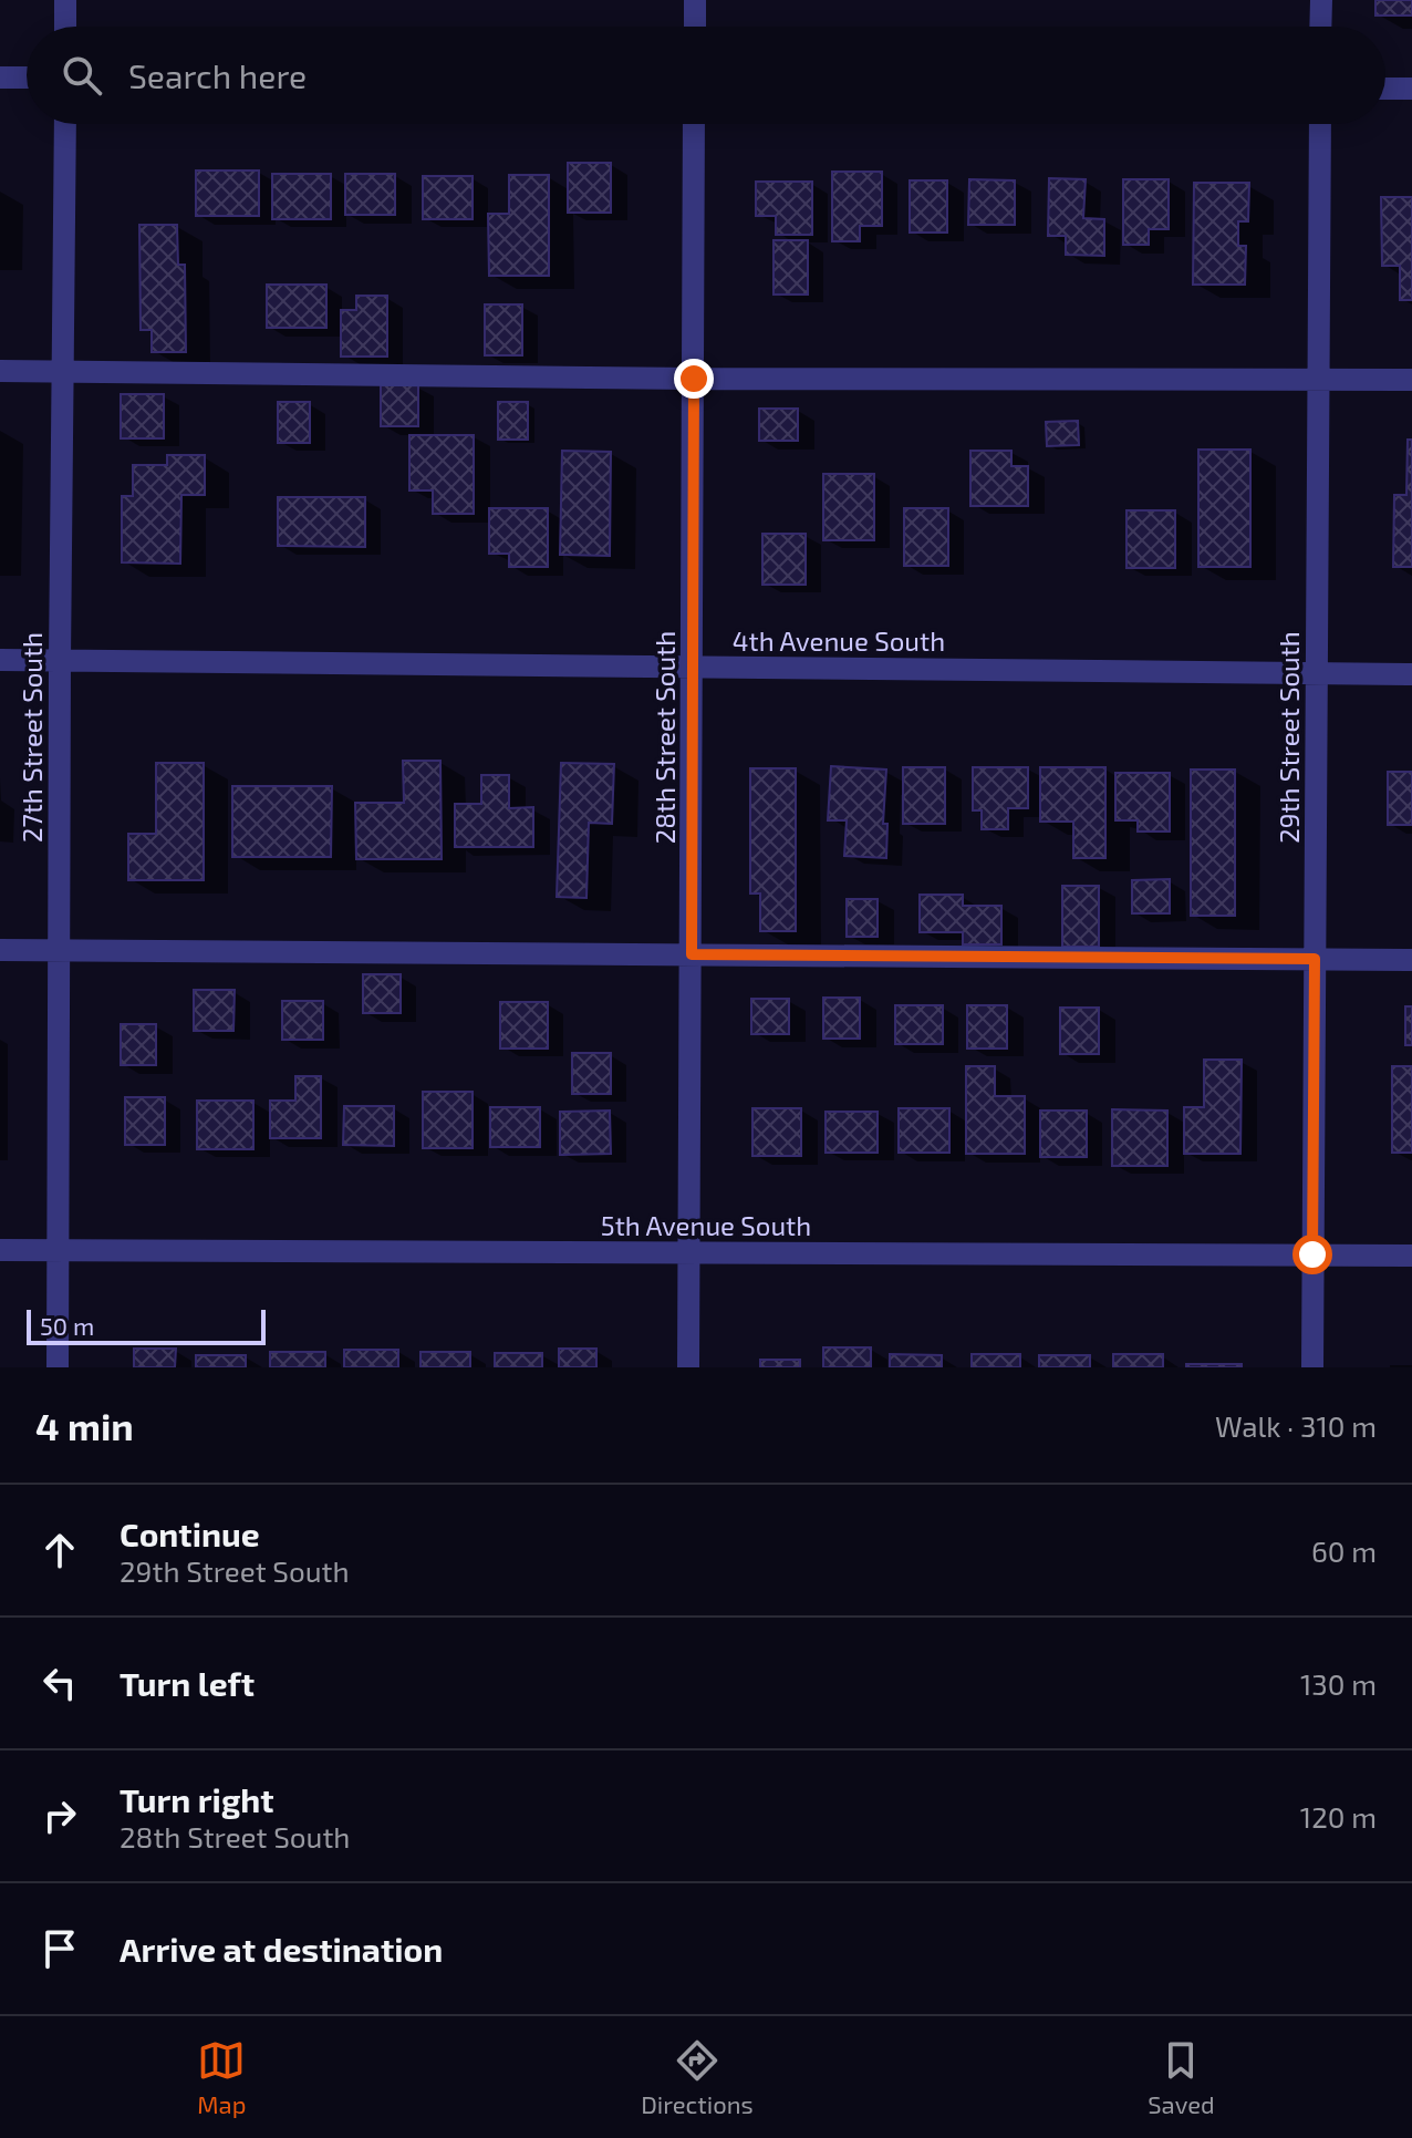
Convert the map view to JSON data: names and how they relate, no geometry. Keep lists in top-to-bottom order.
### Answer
{
  "streets": {
    "street": [
      "4th Avenue South",
      "27th Street South",
      "28th Street South",
      "29th Street South",
      "5th Avenue South"
    ]
  },
  "crossings": [
    ["4th Avenue South", "27th Street South"],
    ["4th Avenue South", "28th Street South"],
    ["4th Avenue South", "29th Street South"],
    ["27th Street South", "5th Avenue South"],
    ["28th Street South", "5th Avenue South"],
    ["29th Street South", "5th Avenue South"]
  ],
  "scale_bar": "50 m",
  "page": {
    "search": "Search here",
    "scale": "50 m",
    "heading": ["4 min", "Walk · 310 m"],
    "list": [
      ["Continue", "29th Street South", "60 m"],
      ["Turn left", "130 m"],
      ["Turn right", "28th Street South", "120 m"],
      "Arrive at destination"
    ],
    "nav": ["Map", "Directions", "Saved"]
  }
}
